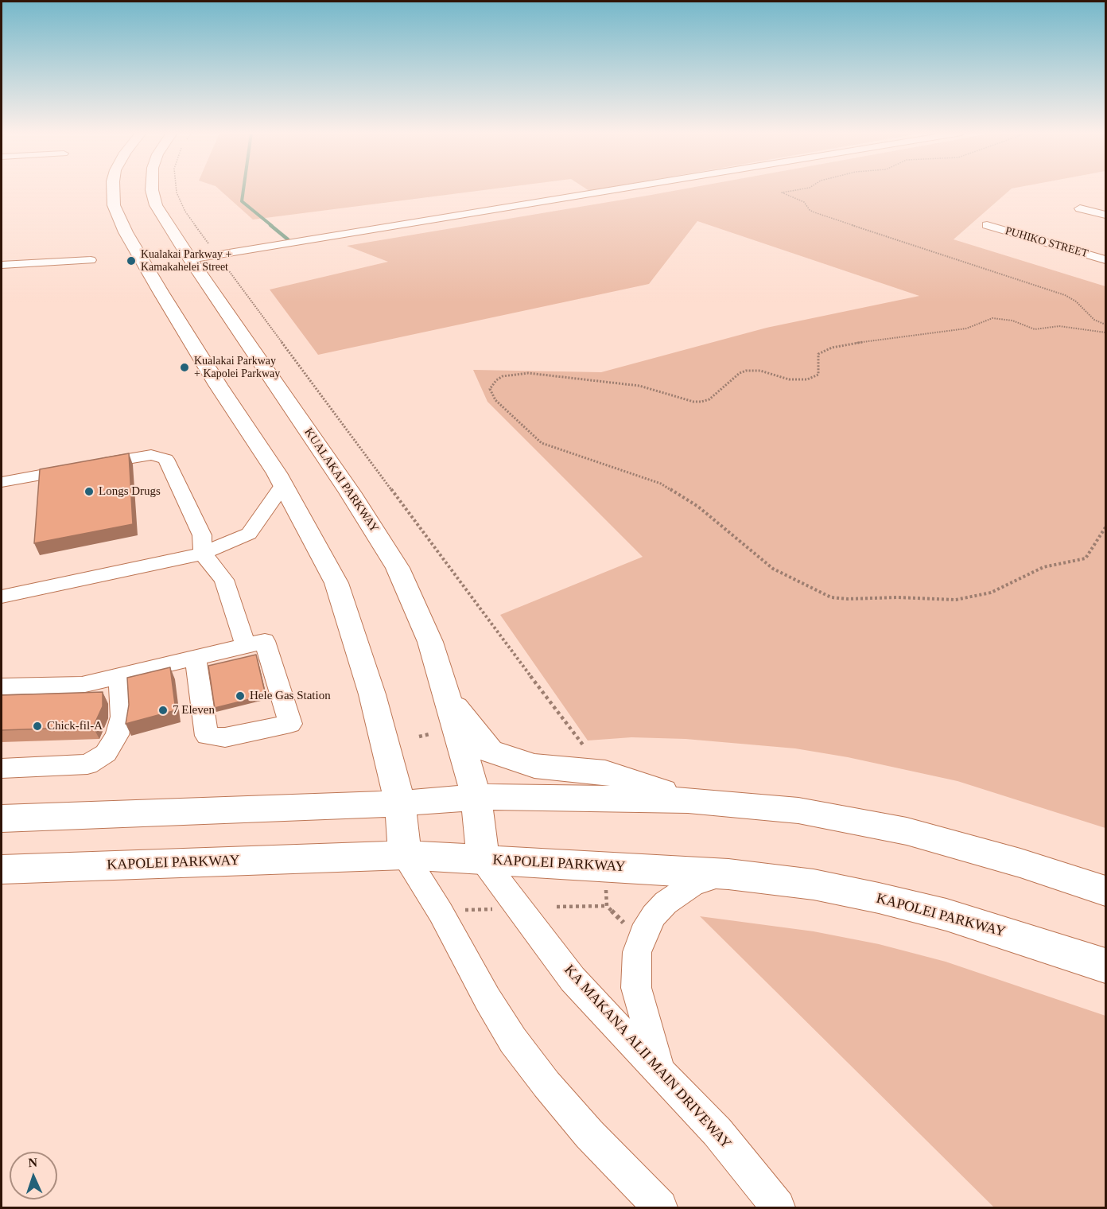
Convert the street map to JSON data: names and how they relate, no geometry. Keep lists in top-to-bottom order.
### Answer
{
  "streets": {
    "main road": ["KUALAKAI PARKWAY", "KAPOLEI PARKWAY"],
    "street": ["PUHIKO STREET", "KA MAKANA ALII MAIN DRIVEWAY"]
  },
  "crossings": [
    ["KUALAKAI PARKWAY", "KAPOLEI PARKWAY"],
    ["KUALAKAI PARKWAY", "KA MAKANA ALII MAIN DRIVEWAY"],
    ["KAPOLEI PARKWAY", "KA MAKANA ALII MAIN DRIVEWAY"]
  ],
  "places": [
    "Kualakai Parkway + Kamakahelei Street",
    "Kualakai Parkway + Kapolei Parkway",
    "Longs Drugs",
    "Hele Gas Station",
    "7 Eleven",
    "Chick-fil-A"
  ],
  "north": "top"
}
